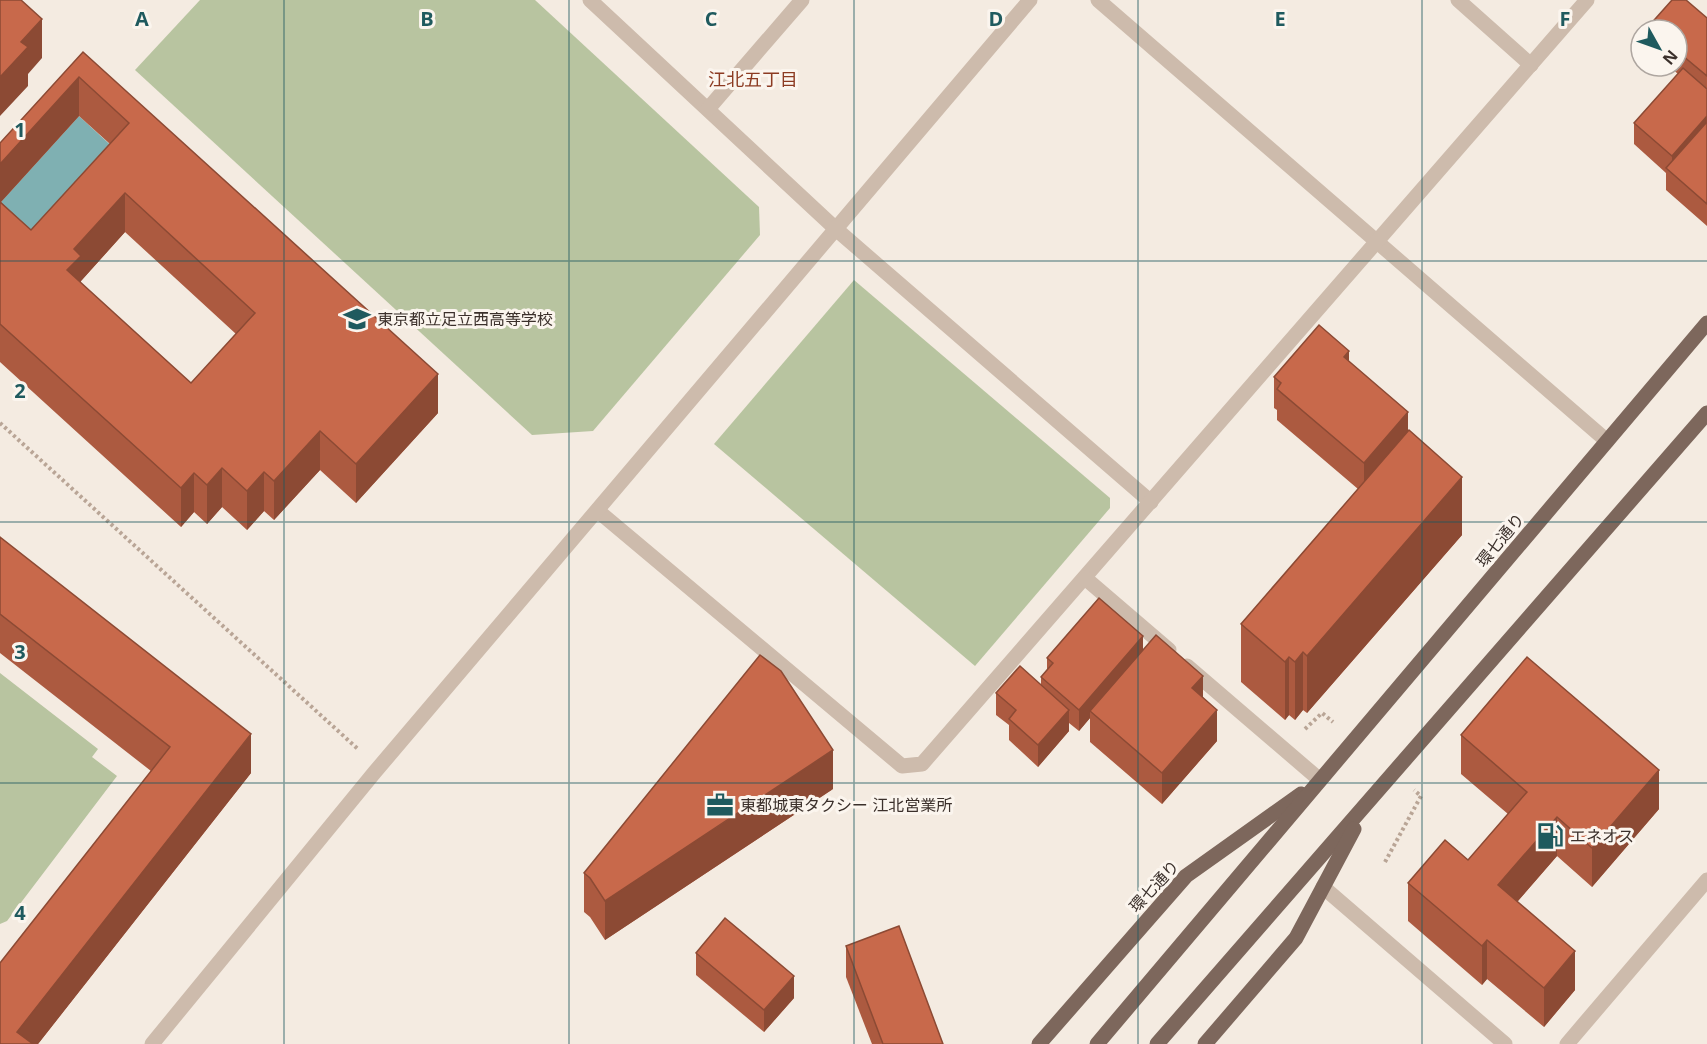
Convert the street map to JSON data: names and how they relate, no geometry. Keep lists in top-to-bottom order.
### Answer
{
  "streets": {
    "main road": ["環七通り"]
  },
  "districts": ["江北五丁目"],
  "places": {
    "school or university": ["東京都立足立西高等学校"],
    "office": ["東都城東タクシー 江北営業所"],
    "fuel station": ["エネオス"]
  },
  "north": "bottom right",
  "grid": {
    "columns": [
      "A",
      "B",
      "C",
      "D",
      "E",
      "F"
    ],
    "rows": [
      "1",
      "2",
      "3",
      "4"
    ]
  }
}
